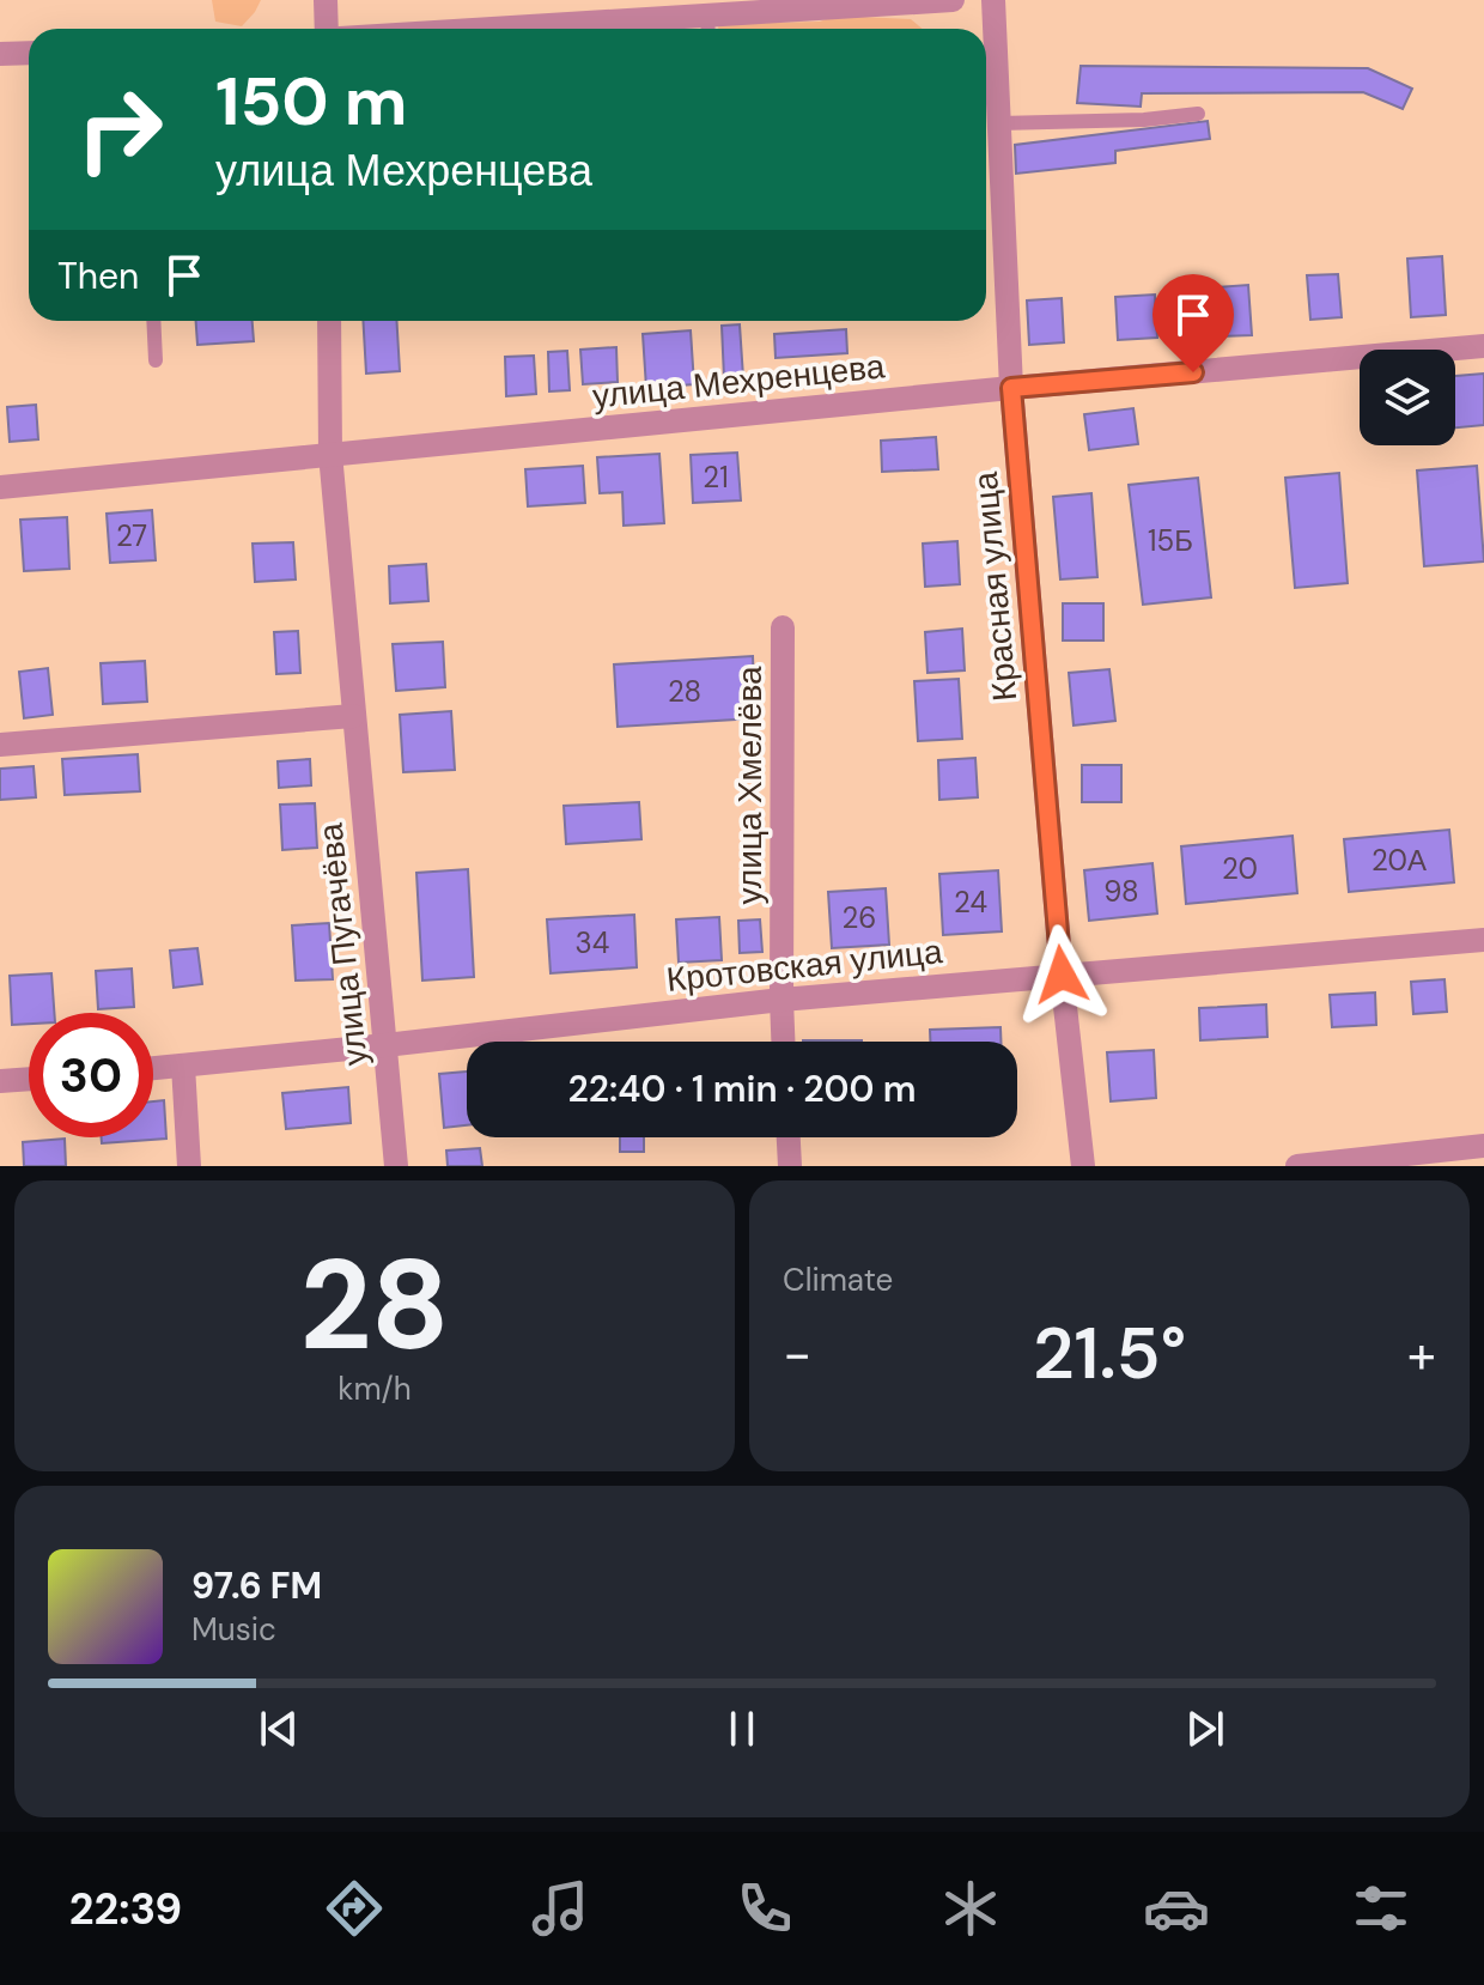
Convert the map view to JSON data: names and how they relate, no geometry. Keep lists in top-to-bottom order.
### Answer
{
  "streets": {
    "street": [
      "улица Мехренцева",
      "Красная улица",
      "улица Хмелёва",
      "улица Пугачёва",
      "Кротовская улица"
    ]
  },
  "crossings": [
    ["улица Мехренцева", "Красная улица"],
    ["улица Мехренцева", "улица Пугачёва"],
    ["Красная улица", "Кротовская улица"],
    ["улица Хмелёва", "Кротовская улица"],
    ["улица Пугачёва", "Кротовская улица"]
  ],
  "house_numbers": [
    "21",
    "27",
    "15Б",
    "28",
    "20А",
    "20",
    "98",
    "24",
    "26",
    "34"
  ],
  "page": {
    "turn": ["150 m", "улица Мехренцева"],
    "then": "Then",
    "limit": "30",
    "trip": "22:40 · 1 min · 200 m",
    "tile": [
      ["28", "km/h"],
      "Climate"
    ],
    "heat": ["−", "21.5°", "+"],
    "song": ["97.6 FM", "Music"],
    "tabs": "22:39"
  }
}
